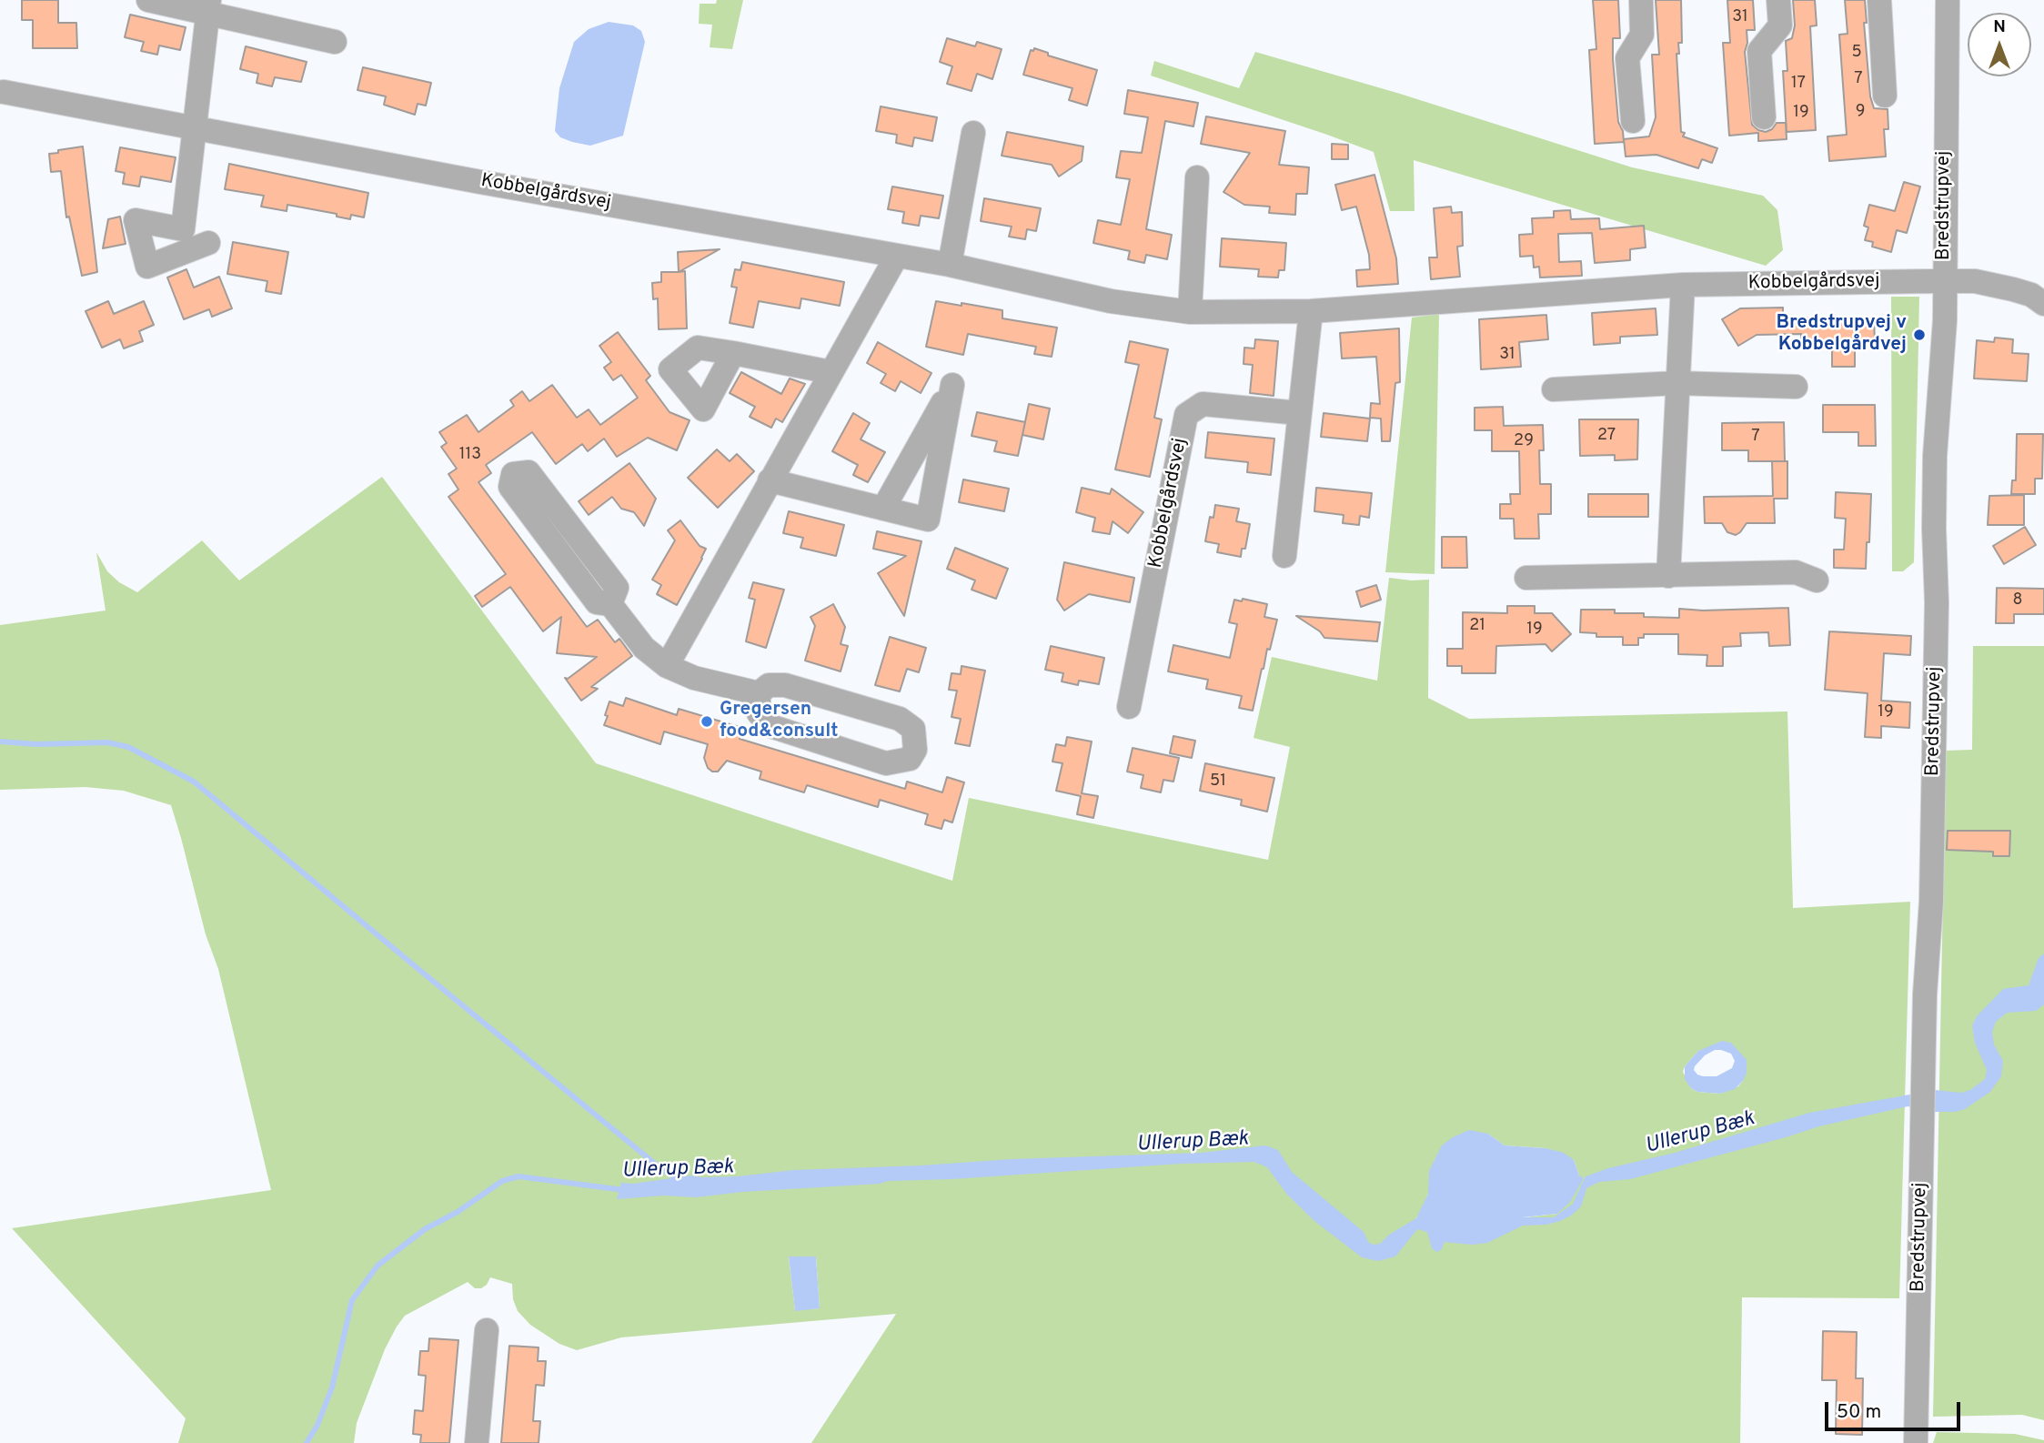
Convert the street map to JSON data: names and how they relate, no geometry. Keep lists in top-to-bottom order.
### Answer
{
  "streets": {
    "street": ["Kobbelgårdsvej", "Bredstrupvej"]
  },
  "crossings": [
    ["Kobbelgårdsvej", "Bredstrupvej"]
  ],
  "water": ["Ullerup Bæk"],
  "places": ["Bredstrupvej v Kobbelgårdvej", "Gregersen food&consult"],
  "house_numbers": [
    "31",
    "5",
    "7",
    "17",
    "9",
    "19",
    "31",
    "27",
    "7",
    "29",
    "113",
    "8",
    "21",
    "19",
    "19",
    "51"
  ],
  "scale_bar": "50 m",
  "north": "top"
}
